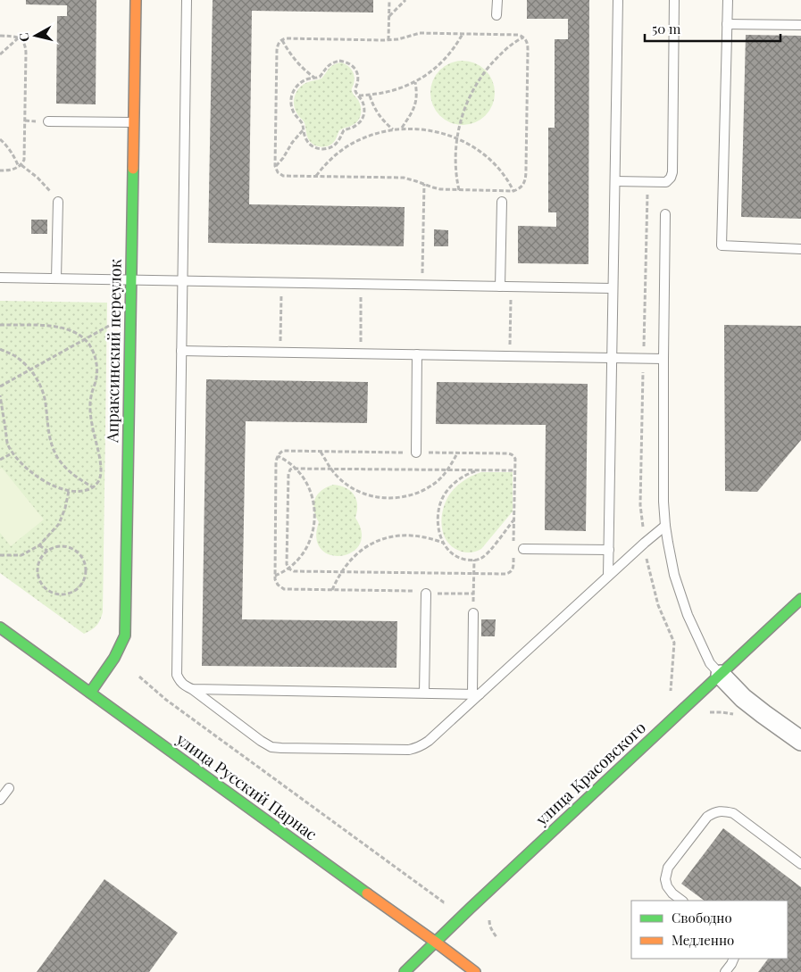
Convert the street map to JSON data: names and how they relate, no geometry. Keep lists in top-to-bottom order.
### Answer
{
  "streets": {
    "street": ["Апраксинский переулок", "улица Красовского", "улица Русский Парнас"]
  },
  "crossings": [
    ["Апраксинский переулок", "улица Русский Парнас"],
    ["улица Красовского", "улица Русский Парнас"]
  ],
  "legend": ["Свободно", "Медленно"],
  "scale_bar": "50 m",
  "north": "left"
}
